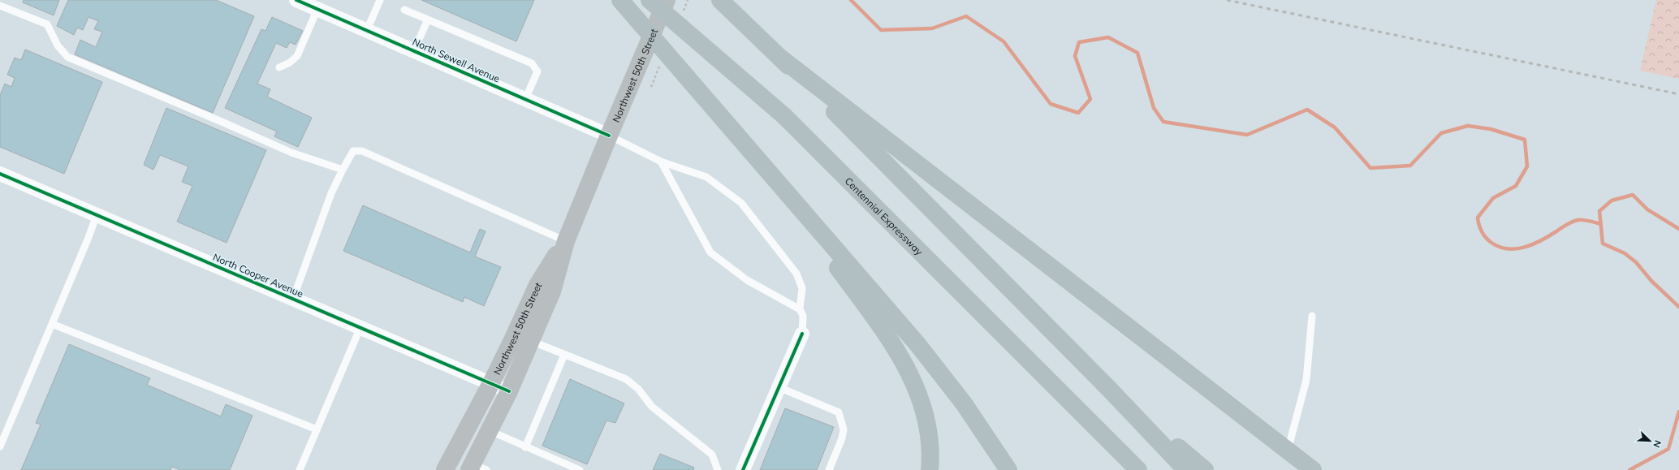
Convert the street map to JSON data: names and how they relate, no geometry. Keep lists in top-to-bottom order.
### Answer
{
  "streets": {
    "highway": ["Centennial Expressway"],
    "main road": ["Northwest 50th Street"],
    "street": ["North Sewell Avenue", "North Cooper Avenue"]
  },
  "crossings": [
    ["North Sewell Avenue", "Northwest 50th Street"],
    ["Northwest 50th Street", "North Cooper Avenue"]
  ],
  "north": "bottom right"
}
